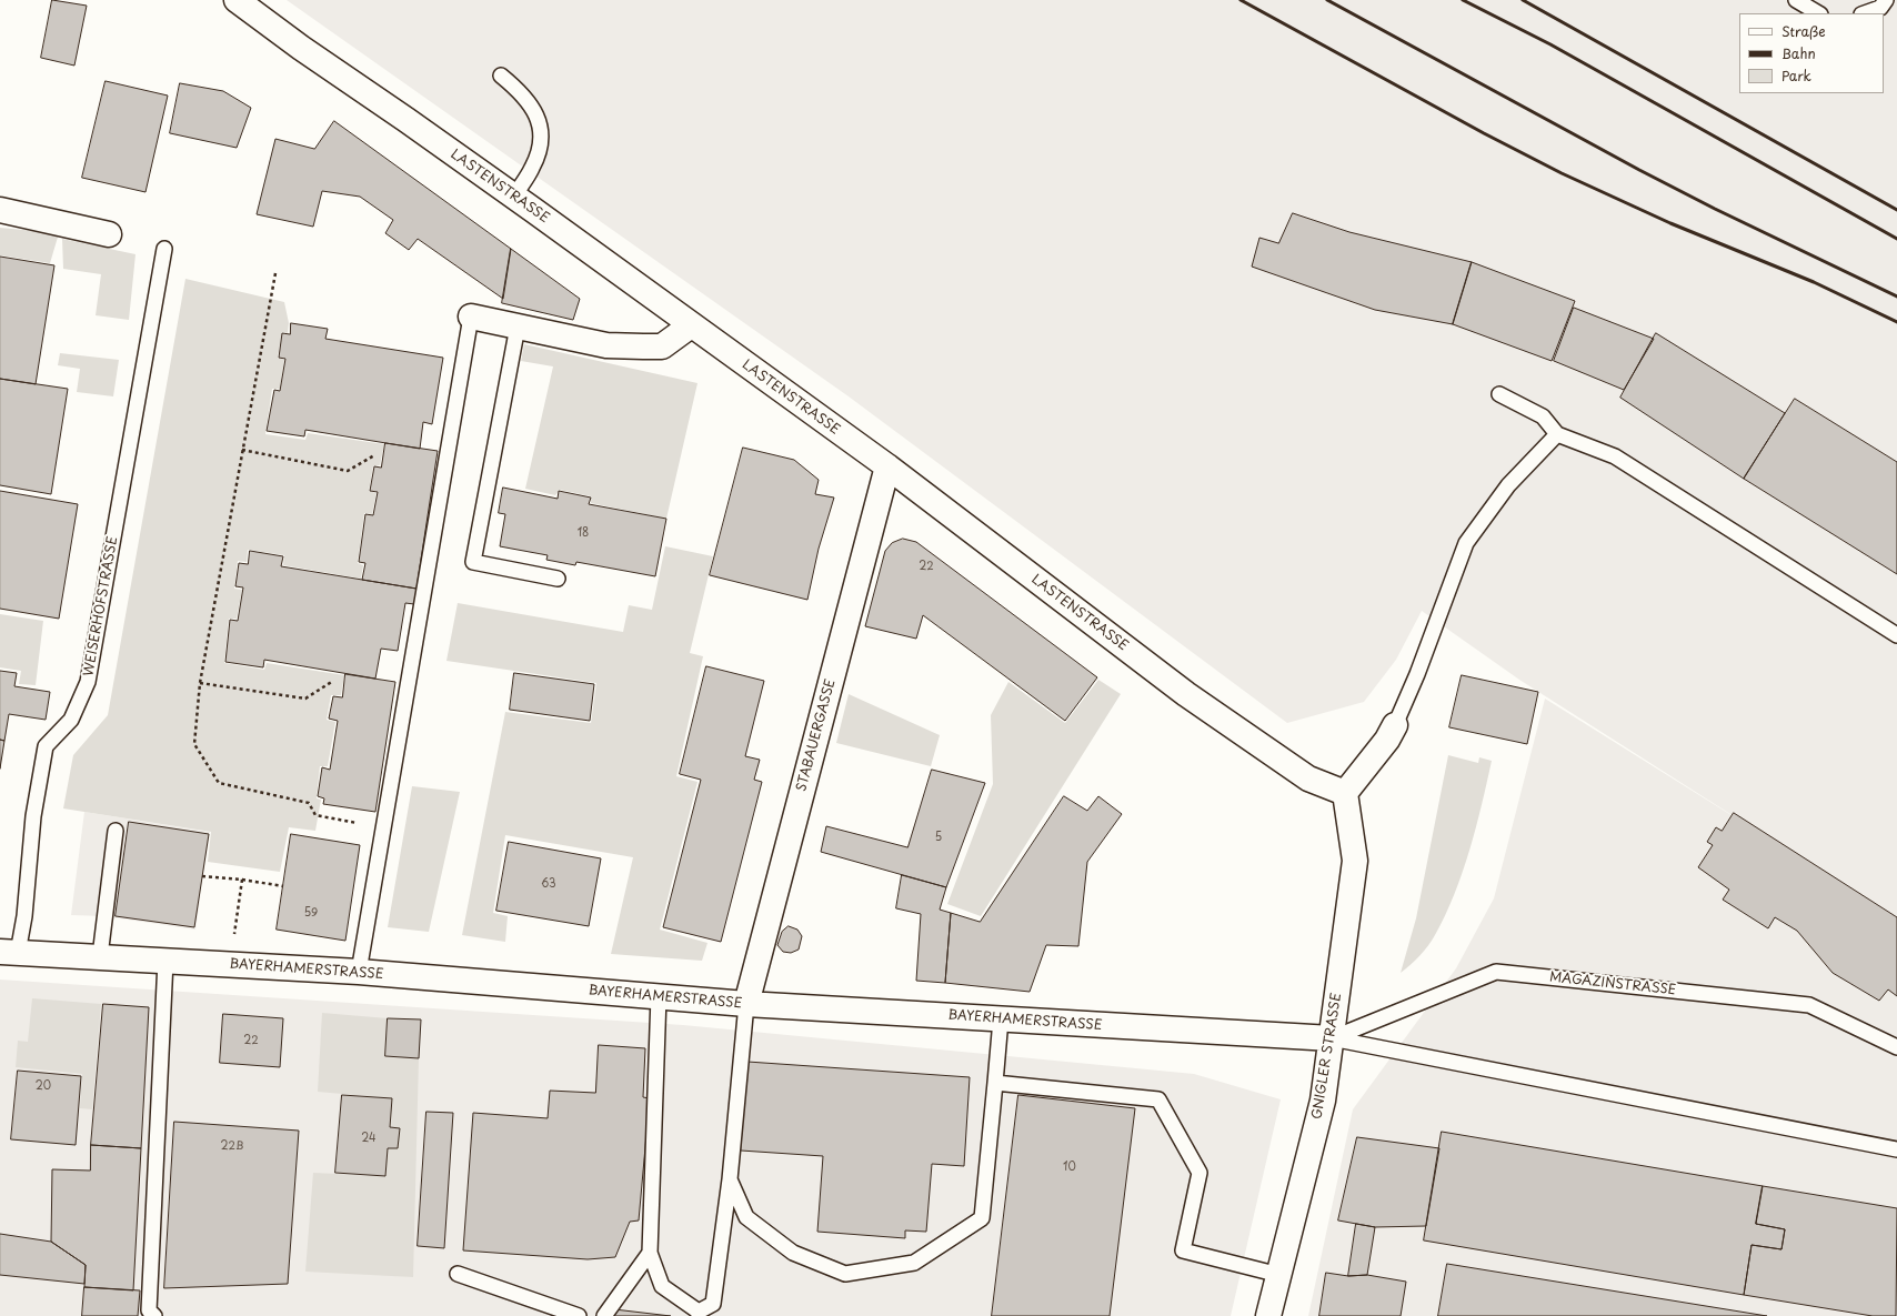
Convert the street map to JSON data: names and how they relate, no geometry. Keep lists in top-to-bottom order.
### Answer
{
  "streets": {
    "street": [
      "LASTENSTRASSE",
      "STABAUERGASSE",
      "BAYERHAMERSTRASSE",
      "GNIGLER STRASSE"
    ],
    "lane": ["WEISERHOFSTRASSE", "MAGAZINSTRASSE"]
  },
  "crossings": [
    ["LASTENSTRASSE", "STABAUERGASSE"],
    ["LASTENSTRASSE", "GNIGLER STRASSE"],
    ["WEISERHOFSTRASSE", "BAYERHAMERSTRASSE"],
    ["STABAUERGASSE", "BAYERHAMERSTRASSE"],
    ["BAYERHAMERSTRASSE", "MAGAZINSTRASSE"],
    ["BAYERHAMERSTRASSE", "GNIGLER STRASSE"],
    ["MAGAZINSTRASSE", "GNIGLER STRASSE"]
  ],
  "house_numbers": [
    "18",
    "22",
    "5",
    "63",
    "59",
    "22",
    "20",
    "24",
    "22B",
    "10"
  ],
  "legend": ["Straße", "Bahn", "Park"]
}
